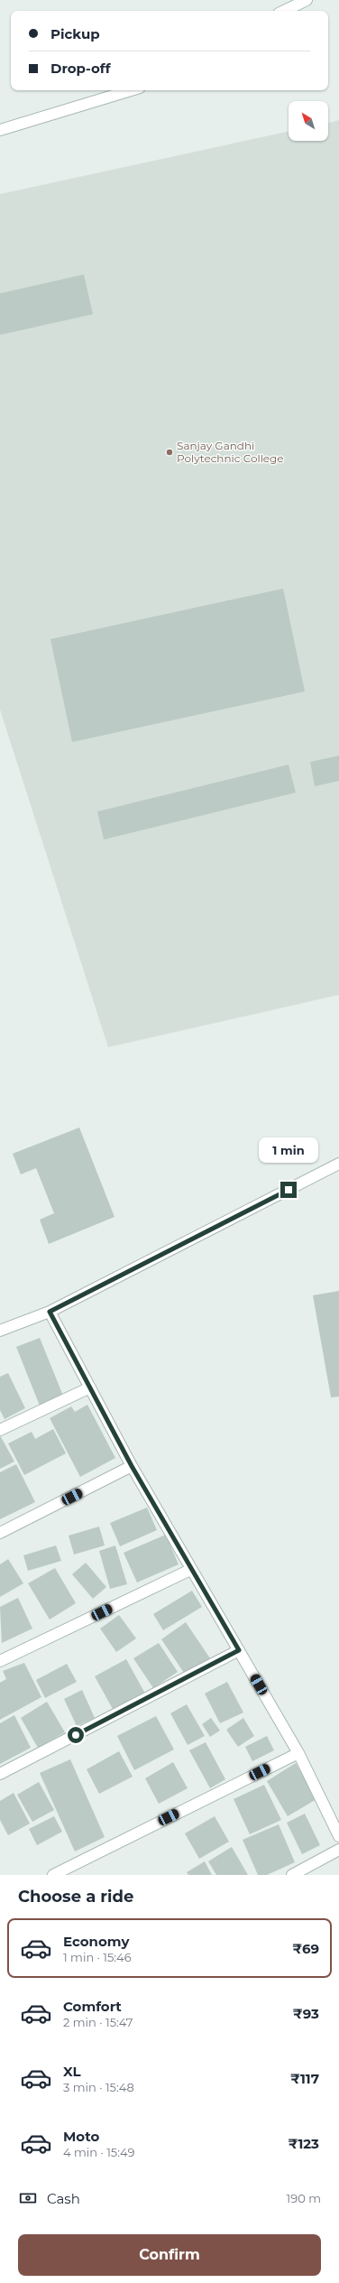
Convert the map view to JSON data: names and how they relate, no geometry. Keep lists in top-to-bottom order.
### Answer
{
  "places": ["Sanjay Gandhi Polytechnic College"],
  "north": "top left",
  "page": {
    "banner": ["Pickup", "Drop-off"],
    "bubble": "1 min",
    "heading": "Choose a ride",
    "list": [
      {
        "name": "Economy",
        "note": "1 min · 15:46",
        "value": "₹69"
      },
      {
        "name": "Comfort",
        "note": "2 min · 15:47",
        "value": "₹93"
      },
      {
        "name": "XL",
        "note": "3 min · 15:48",
        "value": "₹117"
      },
      {
        "name": "Moto",
        "note": "4 min · 15:49",
        "value": "₹123"
      }
    ],
    "pay": ["Cash", "190 m"],
    "buttons": "Confirm"
  }
}
